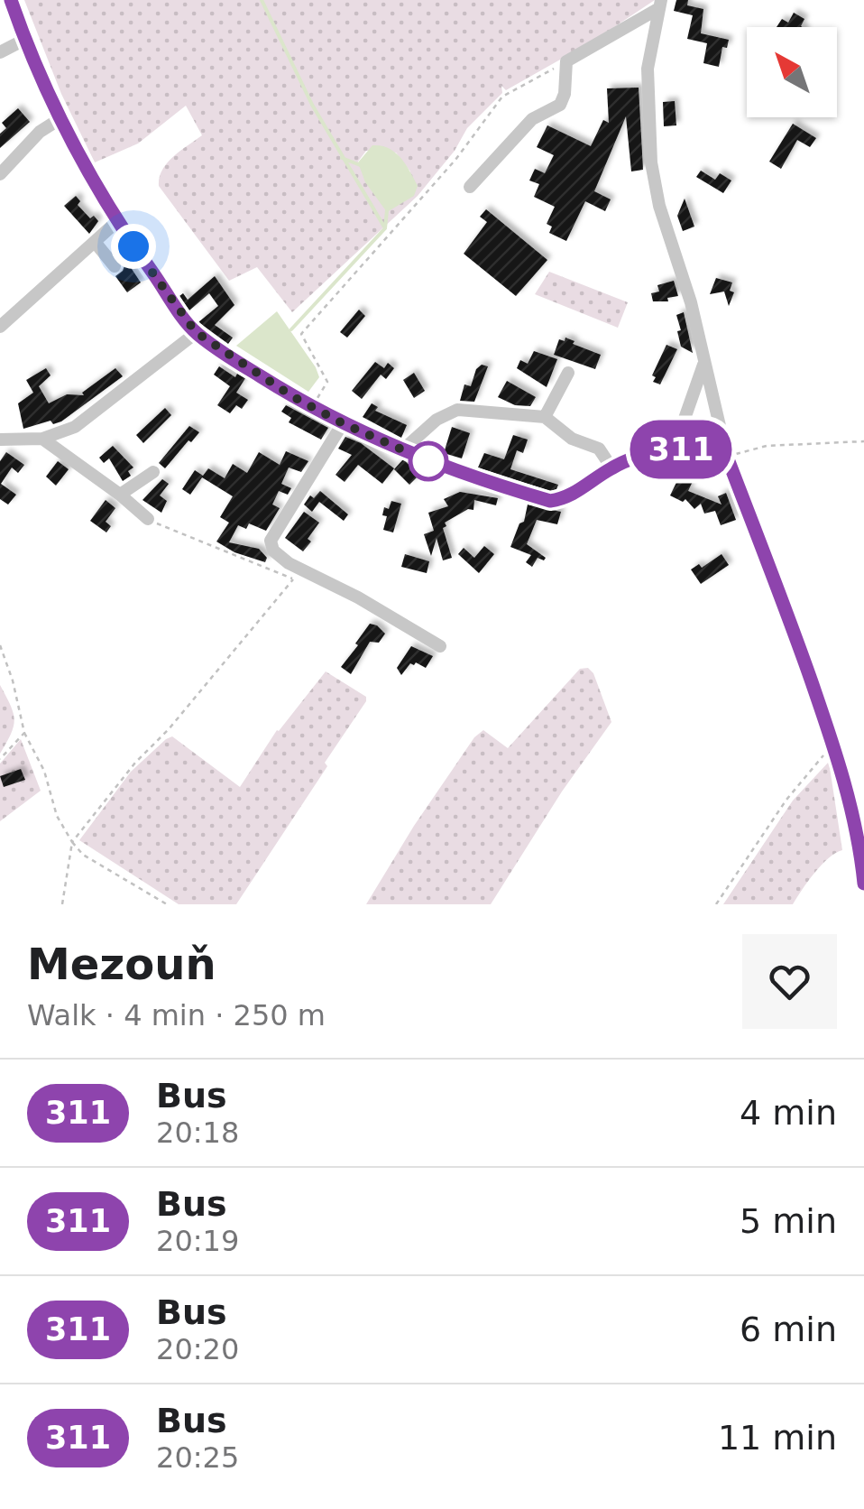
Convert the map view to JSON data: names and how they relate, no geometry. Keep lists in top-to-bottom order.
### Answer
{
  "lines": ["bus line 311"],
  "north": "top left",
  "page": {
    "on_map": "311",
    "heading": ["Mezouň", "Walk · 4 min · 250 m"],
    "list": [
      {
        "mark": "311",
        "name": "Bus",
        "note": "20:18",
        "value": "4 min"
      },
      {
        "mark": "311",
        "name": "Bus",
        "note": "20:19",
        "value": "5 min"
      },
      {
        "mark": "311",
        "name": "Bus",
        "note": "20:20",
        "value": "6 min"
      },
      {
        "mark": "311",
        "name": "Bus",
        "note": "20:25",
        "value": "11 min"
      }
    ]
  }
}
